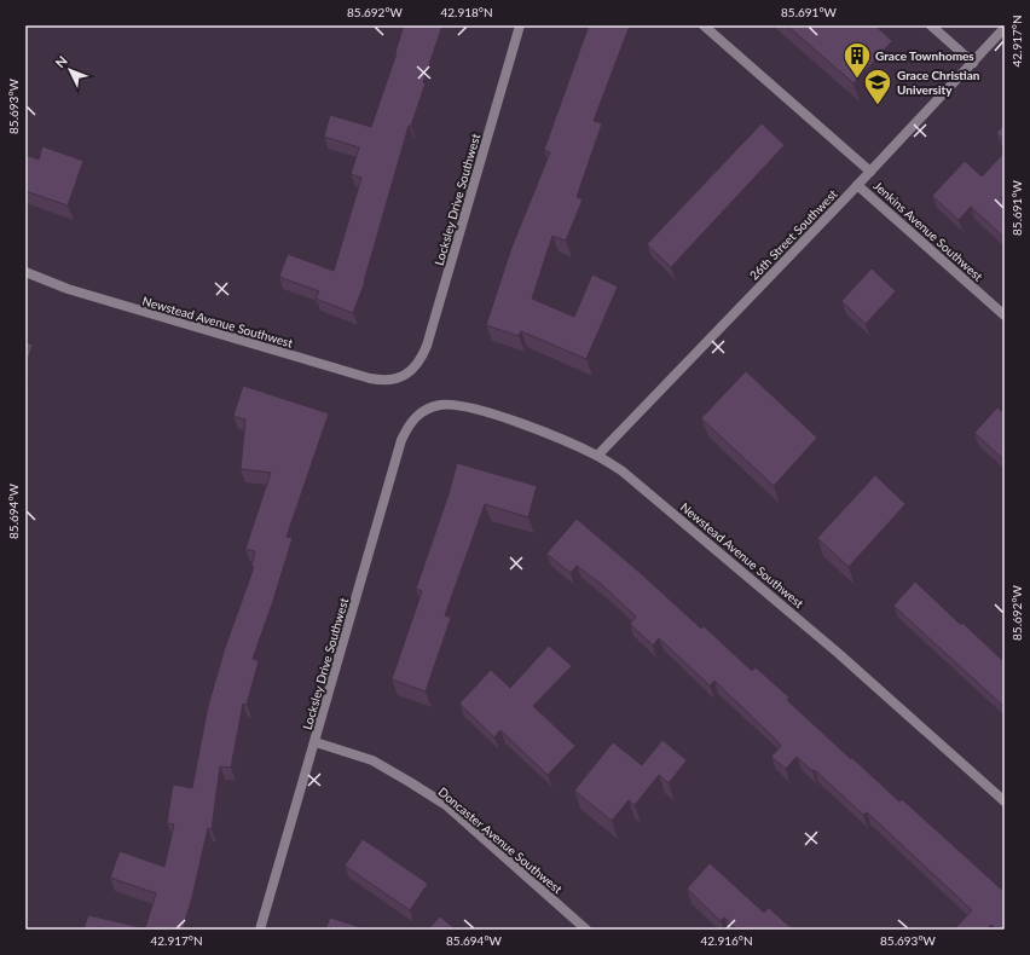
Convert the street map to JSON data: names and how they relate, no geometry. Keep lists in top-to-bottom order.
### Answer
{
  "streets": {
    "street": [
      "Locksley Drive Southwest",
      "Jenkins Avenue Southwest",
      "26th Street Southwest",
      "Newstead Avenue Southwest",
      "Doncaster Avenue Southwest"
    ]
  },
  "crossings": [
    ["Locksley Drive Southwest", "Newstead Avenue Southwest"],
    ["Locksley Drive Southwest", "Doncaster Avenue Southwest"],
    ["Jenkins Avenue Southwest", "26th Street Southwest"],
    ["26th Street Southwest", "Newstead Avenue Southwest"]
  ],
  "places": {
    "building": ["Grace Townhomes"],
    "school or university": ["Grace Christian University"]
  },
  "north": "top left",
  "coordinates": [
    "85.692°W",
    "42.918°N",
    "85.691°W",
    "42.917°N",
    "85.693°W",
    "85.694°W",
    "42.916°N"
  ]
}
